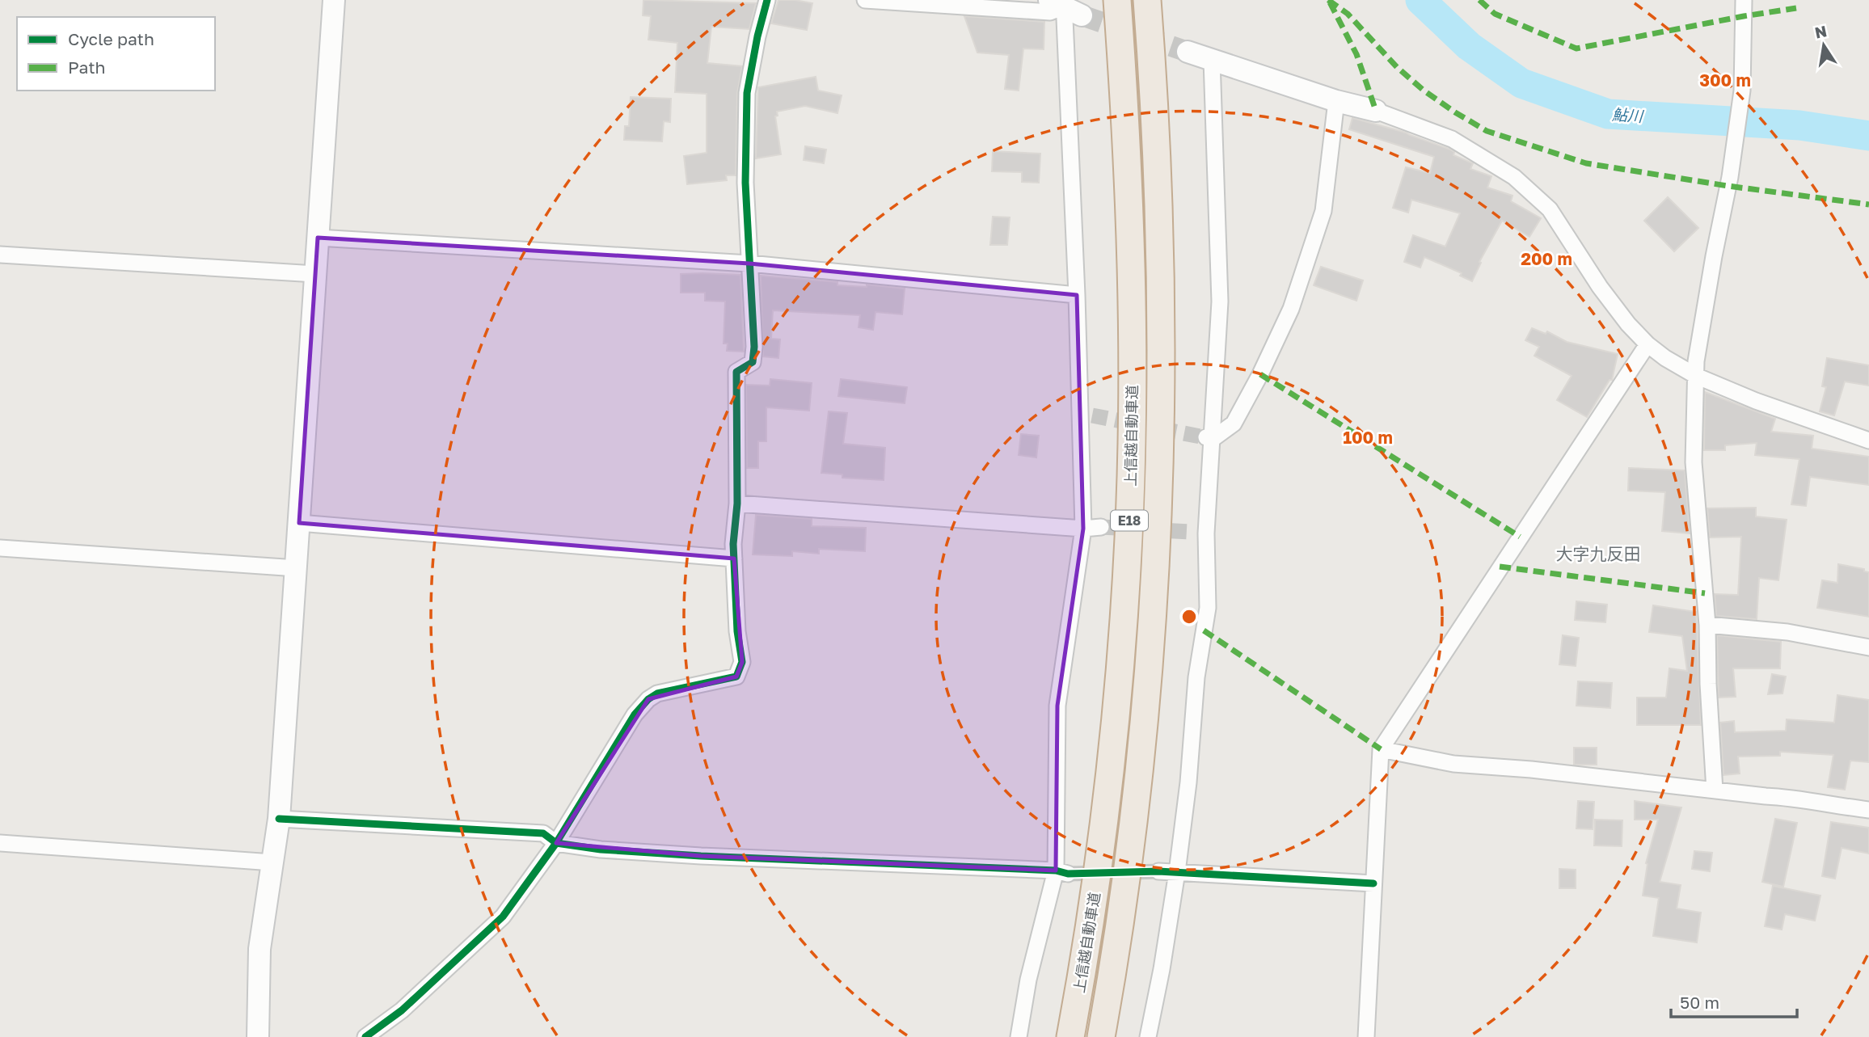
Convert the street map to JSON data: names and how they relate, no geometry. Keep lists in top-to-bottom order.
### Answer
{
  "streets": {
    "highway": ["上信越自動車道", "E18"]
  },
  "districts": ["大字九反田"],
  "water": ["鮎川"],
  "legend": ["Cycle path", "Path"],
  "scale_bar": "50 m",
  "north": "top",
  "rings": ["300 m", "200 m", "100 m"]
}
